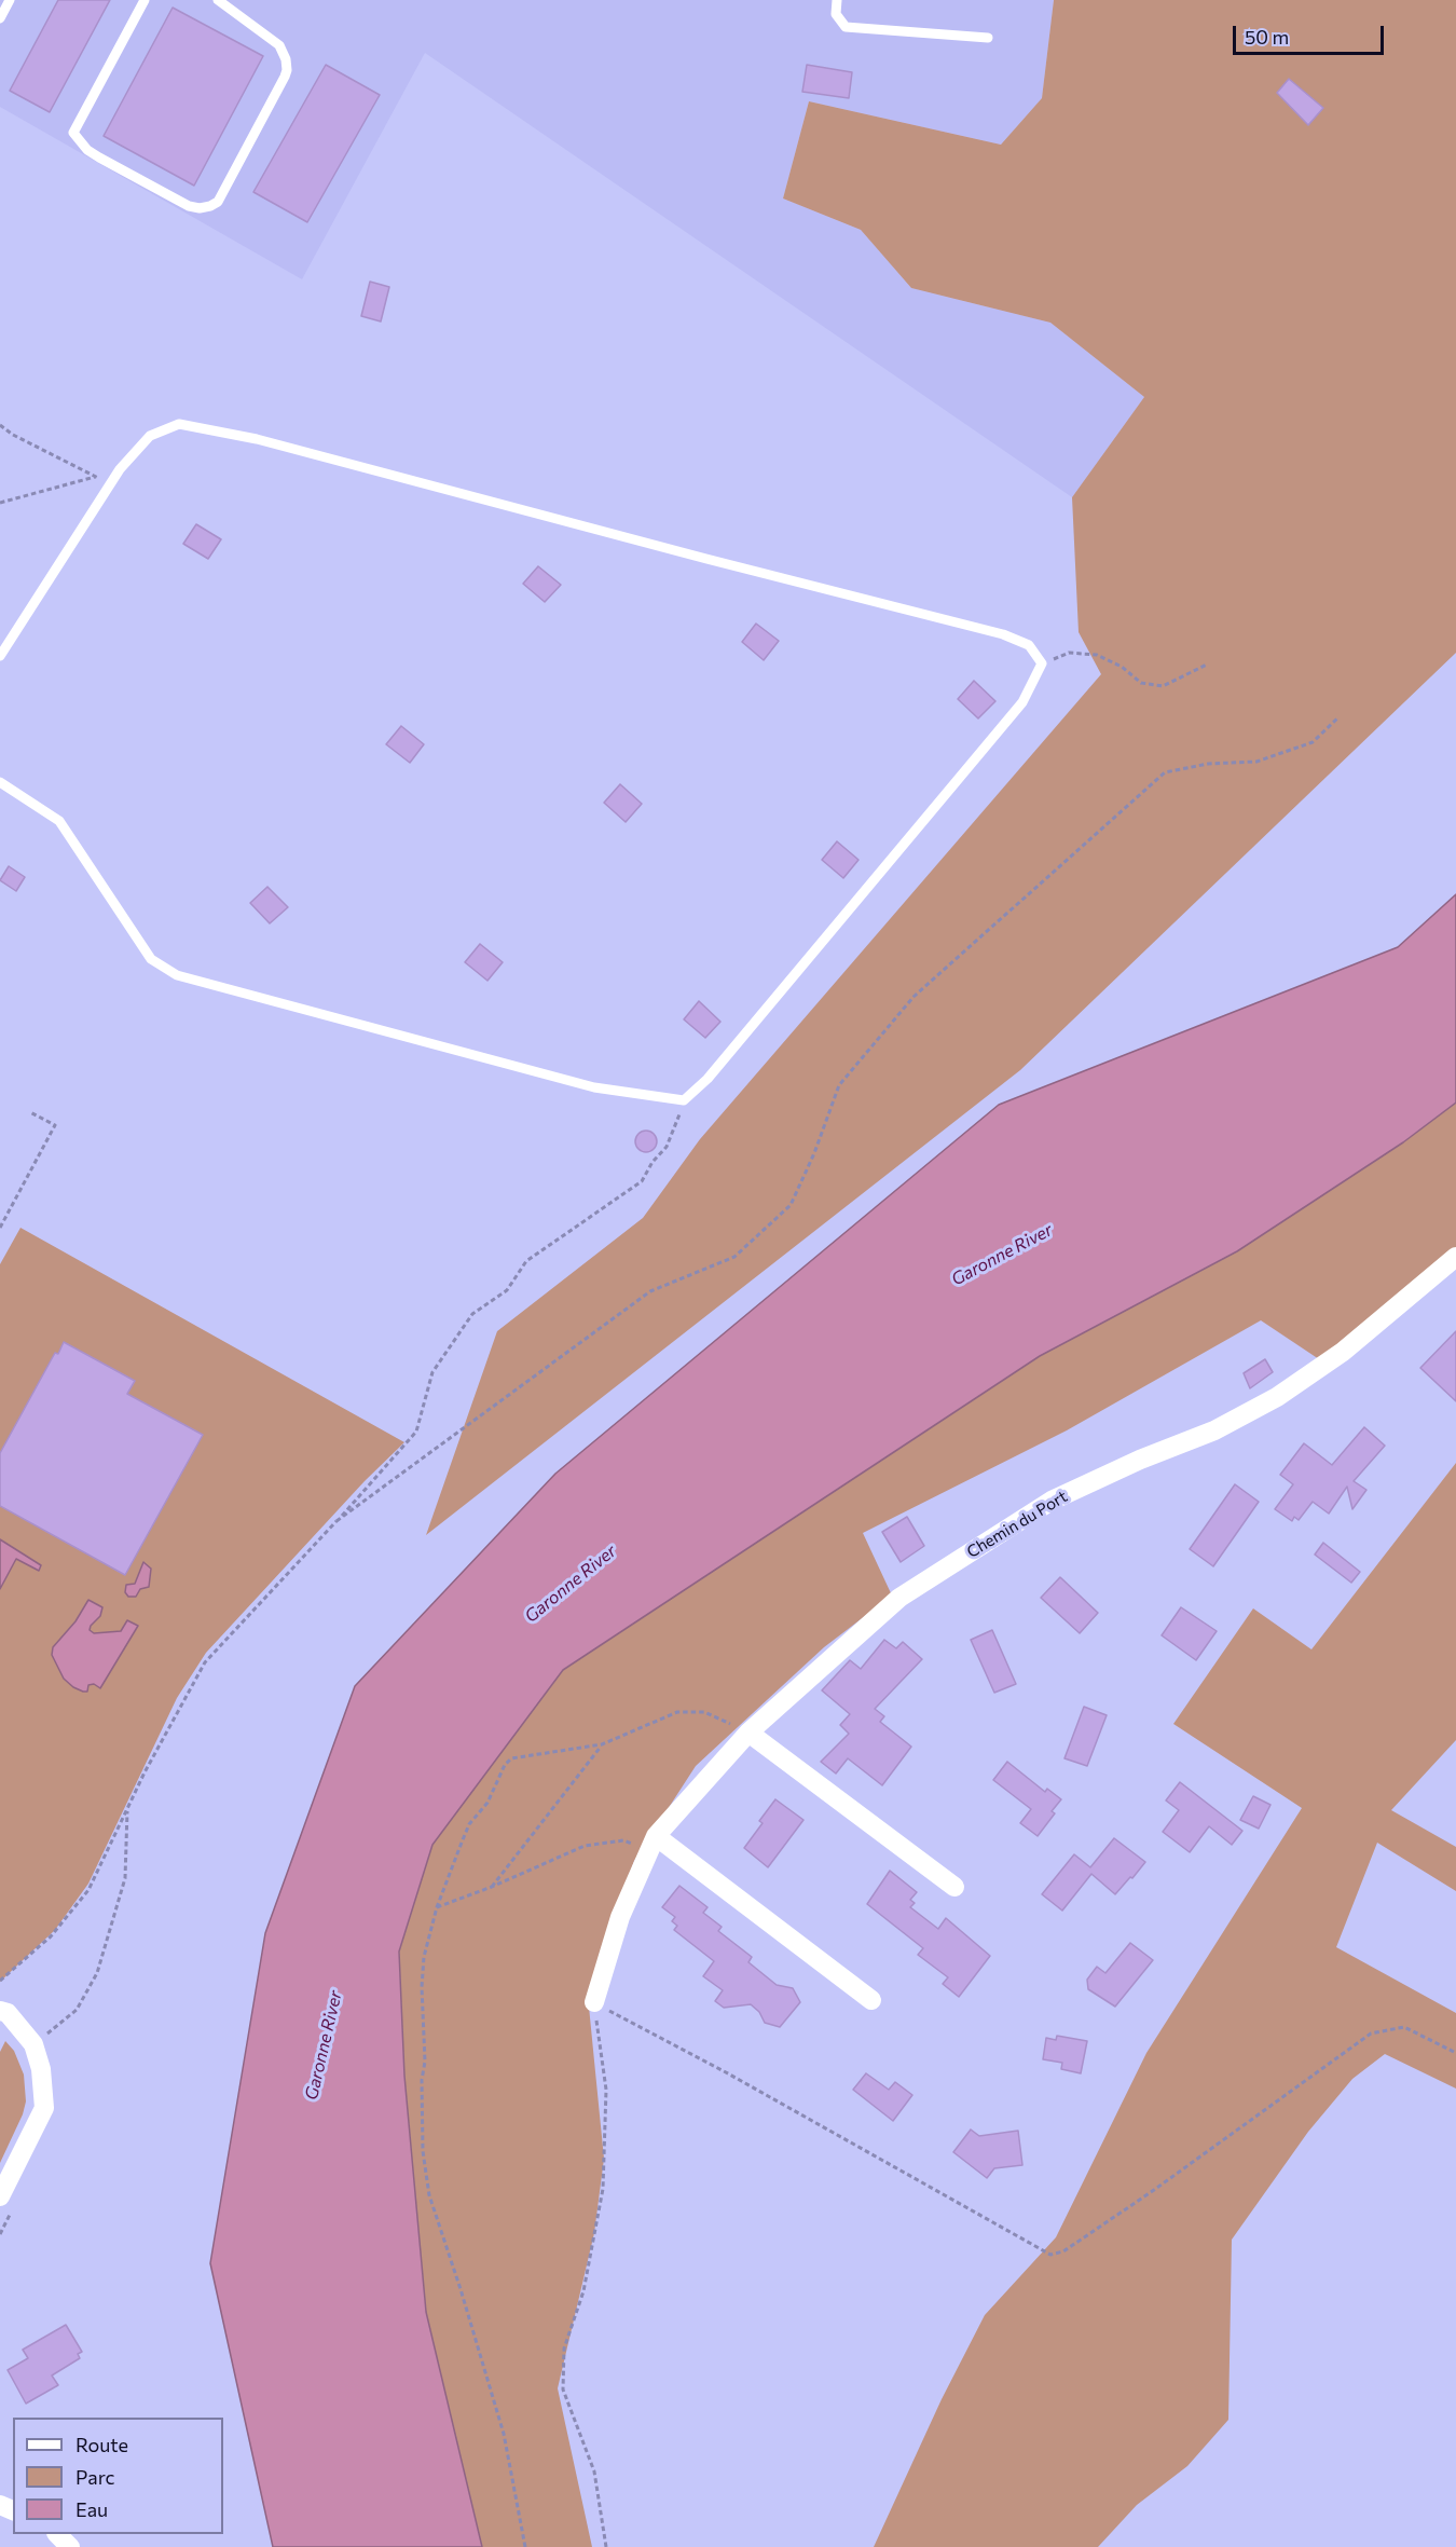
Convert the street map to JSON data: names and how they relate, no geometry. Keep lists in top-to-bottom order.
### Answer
{
  "streets": {
    "street": ["Chemin du Port"]
  },
  "water": ["Garonne River"],
  "legend": ["Route", "Parc", "Eau"],
  "scale_bar": "50 m"
}
